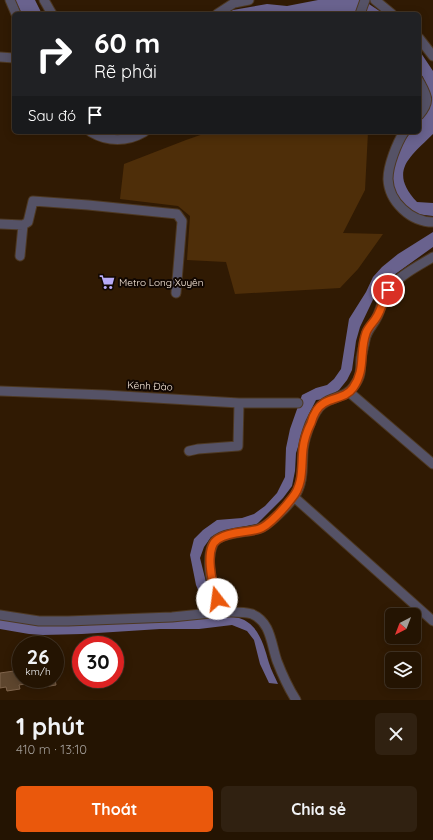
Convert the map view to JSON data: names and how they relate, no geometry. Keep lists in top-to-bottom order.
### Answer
{
  "streets": {
    "street": ["Kênh Đào"]
  },
  "places": {
    "supermarket": ["Metro Long Xuyên"]
  },
  "north": "bottom left",
  "page": {
    "turn": ["60 m", "Rẽ phải"],
    "then": "Sau đó",
    "speed": "26 km/h",
    "limit": "30",
    "heading": ["1 phút", "410 m · 13:10"],
    "buttons": ["Thoát", "Chia sẻ"]
  }
}
